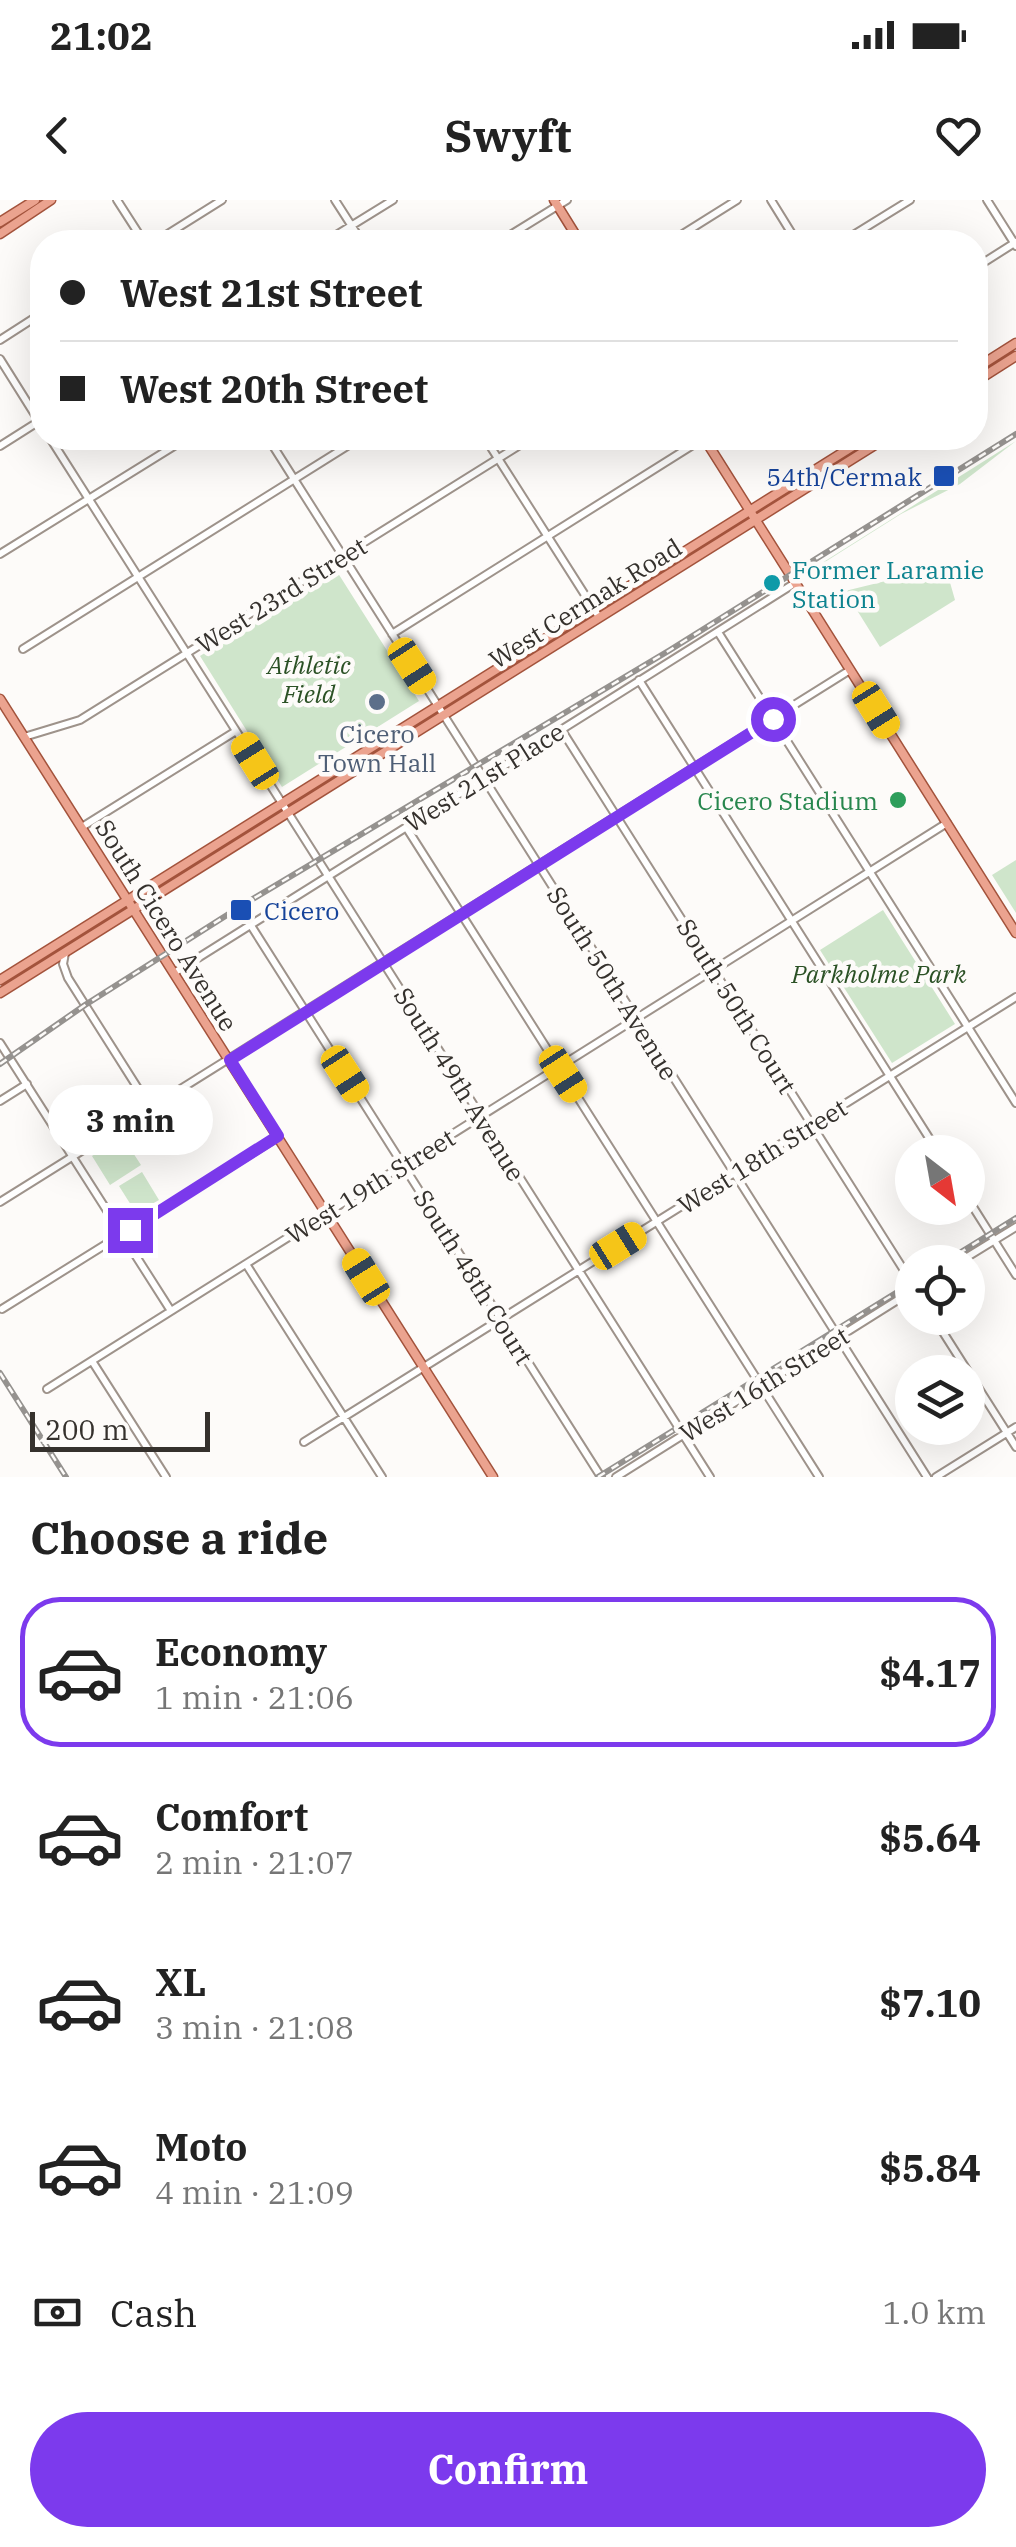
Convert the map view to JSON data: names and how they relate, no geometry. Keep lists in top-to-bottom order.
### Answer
{
  "streets": {
    "main road": ["West Cermak Road", "South Cicero Avenue"],
    "street": [
      "West 23rd Street",
      "West 21st Place",
      "South 50th Avenue",
      "South 50th Court",
      "South 49th Avenue",
      "West 18th Street",
      "West 19th Street",
      "South 48th Court",
      "West 16th Street"
    ]
  },
  "crossings": [
    ["West 23rd Street", "South Cicero Avenue"],
    ["West 23rd Street", "South 50th Avenue"],
    ["West 23rd Street", "South 49th Avenue"],
    ["West Cermak Road", "South Cicero Avenue"],
    ["West Cermak Road", "South 50th Avenue"],
    ["West Cermak Road", "South 49th Avenue"],
    ["West 21st Place", "South Cicero Avenue"],
    ["West 21st Place", "South 50th Avenue"],
    ["West 21st Place", "South 50th Court"],
    ["West 21st Place", "South 49th Avenue"],
    ["West 21st Place", "South 48th Court"],
    ["South Cicero Avenue", "West 18th Street"],
    ["South Cicero Avenue", "West 19th Street"],
    ["South 50th Avenue", "West 18th Street"],
    ["South 50th Avenue", "West 19th Street"],
    ["South 50th Avenue", "West 16th Street"],
    ["South 50th Court", "West 18th Street"],
    ["South 50th Court", "West 19th Street"],
    ["South 49th Avenue", "West 18th Street"],
    ["South 49th Avenue", "West 19th Street"],
    ["South 49th Avenue", "West 16th Street"],
    ["West 18th Street", "South 48th Court"],
    ["West 19th Street", "South 48th Court"]
  ],
  "parks": ["Athletic Field", "Parkholme Park"],
  "places": {
    "transit": ["54th/Cermak", "Cicero"],
    "other": ["Former Laramie Station", "Cicero Town Hall", "Cicero Stadium"]
  },
  "scale_bar": "200 m",
  "north": "bottom right",
  "page": {
    "status": "21:02",
    "header": "Swyft",
    "banner": ["West 21st Street", "West 20th Street"],
    "bubble": "3 min",
    "scale": "200 m",
    "heading": "Choose a ride",
    "list": [
      {
        "name": "Economy",
        "note": "1 min · 21:06",
        "value": "$4.17"
      },
      {
        "name": "Comfort",
        "note": "2 min · 21:07",
        "value": "$5.64"
      },
      {
        "name": "XL",
        "note": "3 min · 21:08",
        "value": "$7.10"
      },
      {
        "name": "Moto",
        "note": "4 min · 21:09",
        "value": "$5.84"
      }
    ],
    "pay": ["Cash", "1.0 km"],
    "buttons": "Confirm"
  }
}
